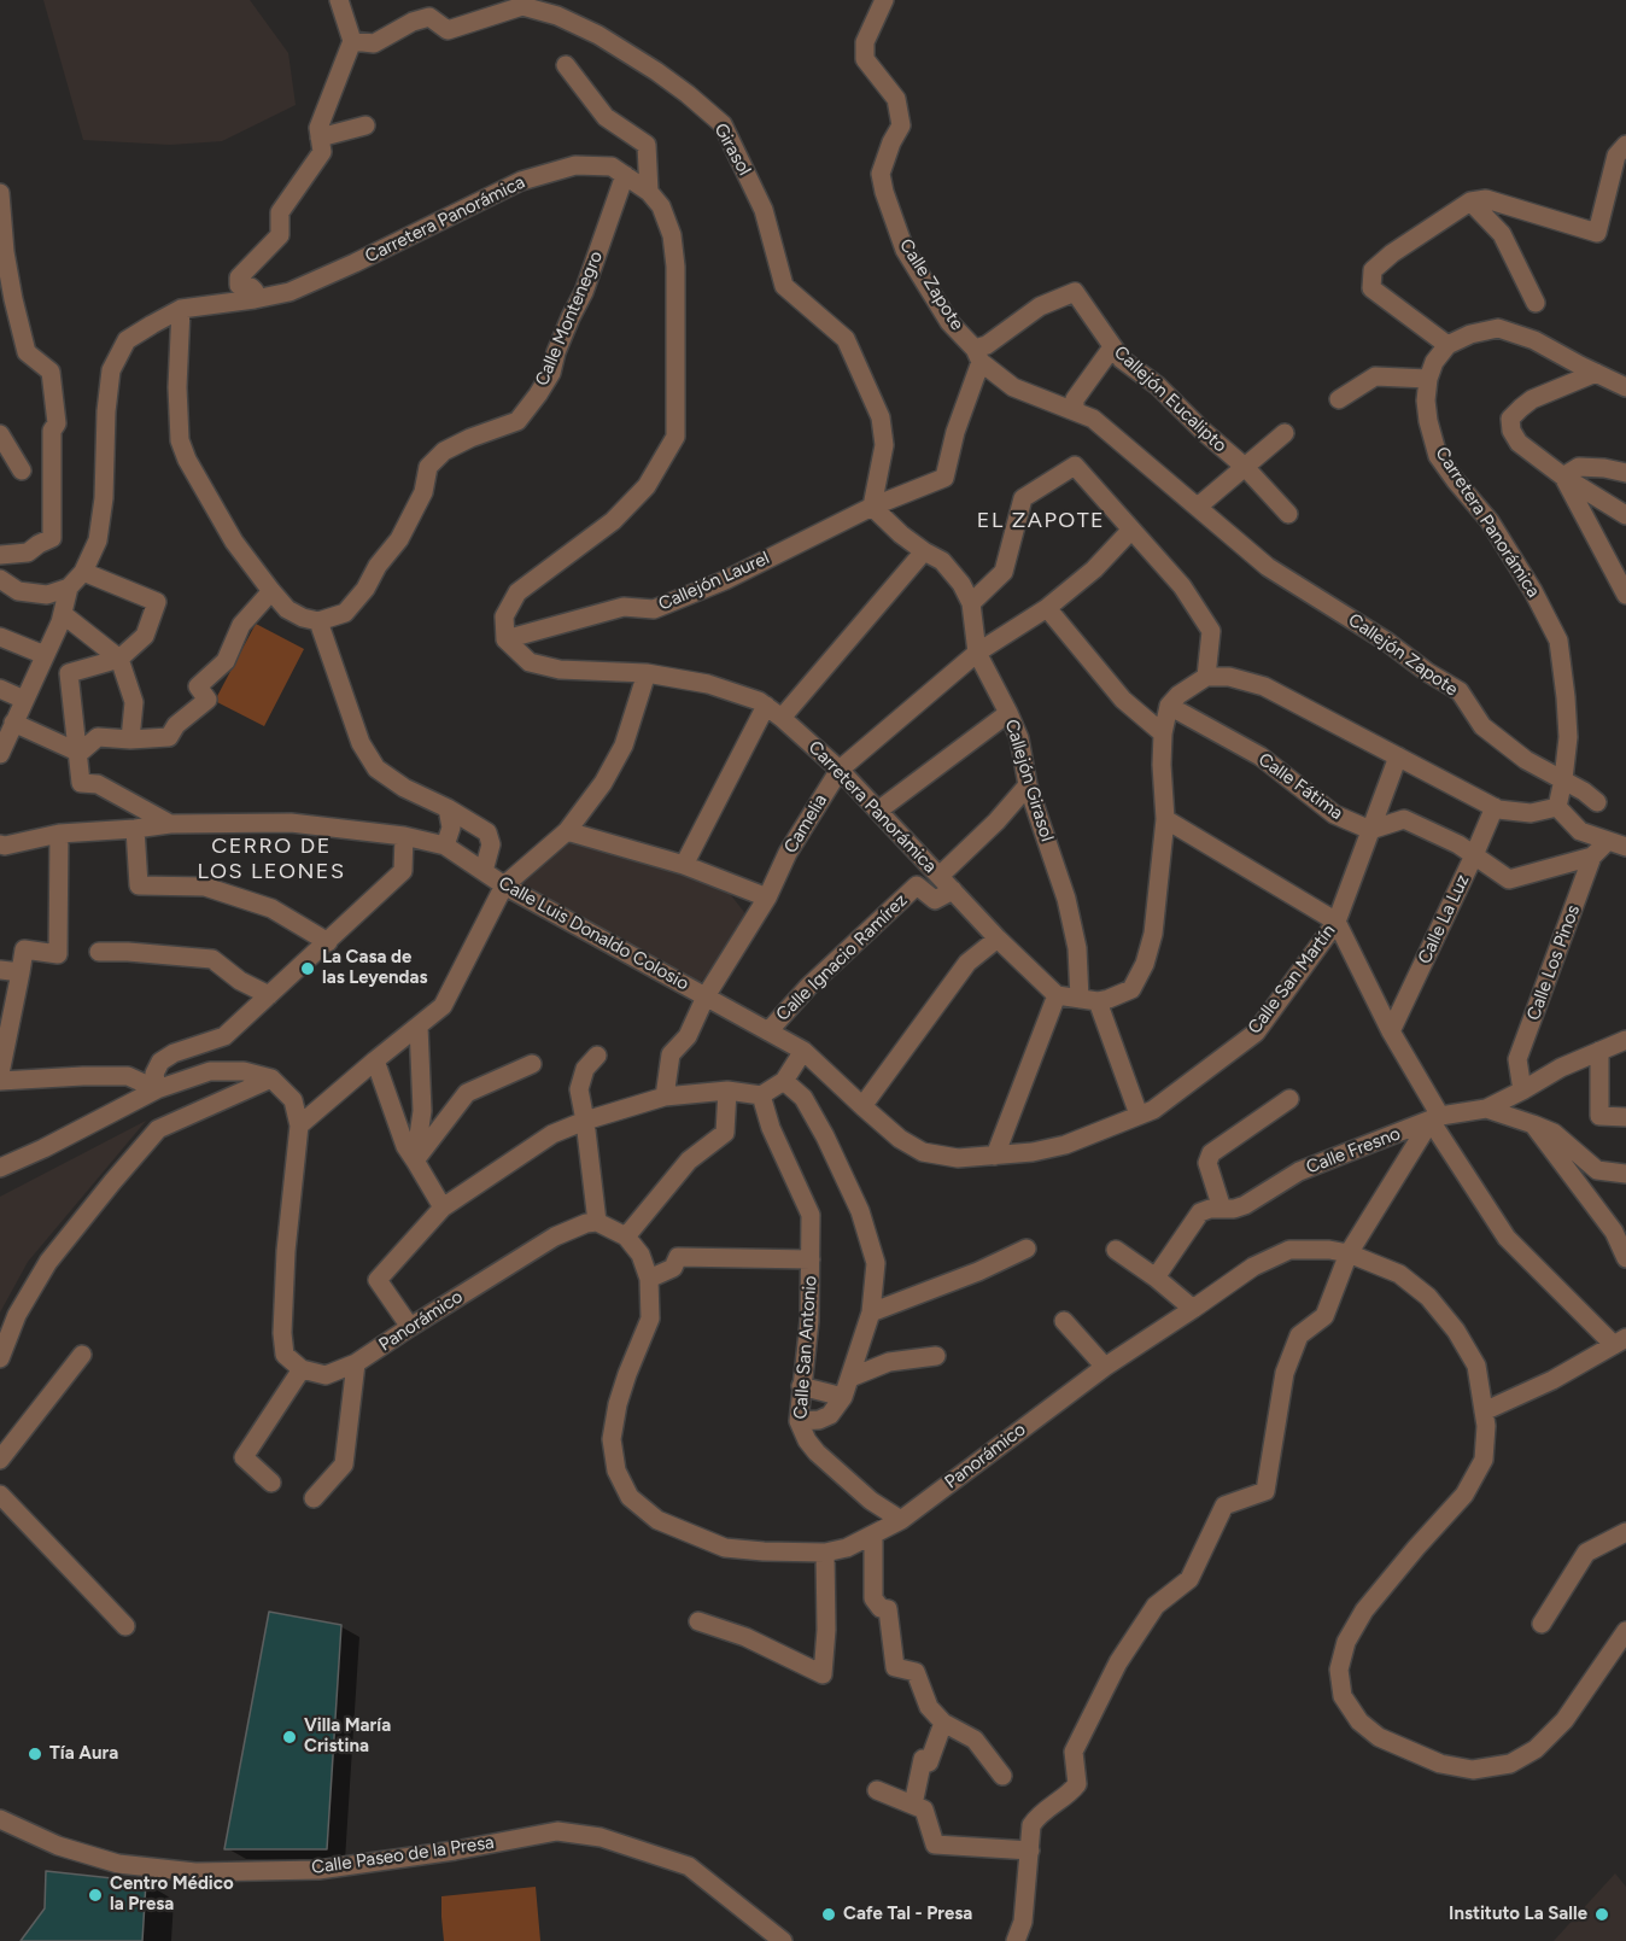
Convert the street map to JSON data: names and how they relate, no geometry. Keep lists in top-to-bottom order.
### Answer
{
  "streets": {
    "street": [
      "Girasol",
      "Carretera Panorámica",
      "Calle Zapote",
      "Calle Montenegro",
      "Callejón Eucalipto",
      "Callejón Laurel",
      "Callejón Zapote",
      "Callejón Girasol",
      "Calle Fátima",
      "Camelia",
      "Calle La Luz",
      "Calle Luis Donaldo Colosio",
      "Calle Ignacio Ramírez",
      "Calle Los Pinos",
      "Calle San Martín",
      "Calle Fresno",
      "Panorámico",
      "Calle San Antonio",
      "Calle Paseo de la Presa"
    ]
  },
  "crossings": [
    ["Girasol", "Callejón Laurel"],
    ["Girasol", "Callejón Girasol"],
    ["Carretera Panorámica", "Calle Montenegro"],
    ["Carretera Panorámica", "Callejón Laurel"],
    ["Carretera Panorámica", "Callejón Zapote"],
    ["Carretera Panorámica", "Camelia"],
    ["Carretera Panorámica", "Calle Ignacio Ramírez"],
    ["Calle Zapote", "Callejón Eucalipto"],
    ["Calle Zapote", "Callejón Zapote"],
    ["Callejón Laurel", "Callejón Girasol"],
    ["Callejón Girasol", "Camelia"],
    ["Callejón Girasol", "Calle Luis Donaldo Colosio"],
    ["Callejón Girasol", "Calle San Martín"],
    ["Calle Fátima", "Calle San Martín"],
    ["Camelia", "Calle Luis Donaldo Colosio"],
    ["Calle Luis Donaldo Colosio", "Calle Ignacio Ramírez"],
    ["Calle Luis Donaldo Colosio", "Calle San Martín"],
    ["Calle Los Pinos", "Calle Fresno"],
    ["Panorámico", "Calle San Antonio"]
  ],
  "districts": ["EL ZAPOTE", "CERRO DE LOS LEONES"],
  "places": [
    "La Casa de las Leyendas",
    "Villa María Cristina",
    "Tía Aura",
    "Centro Médico la Presa",
    "Cafe Tal - Presa",
    "Instituto La Salle"
  ]
}
